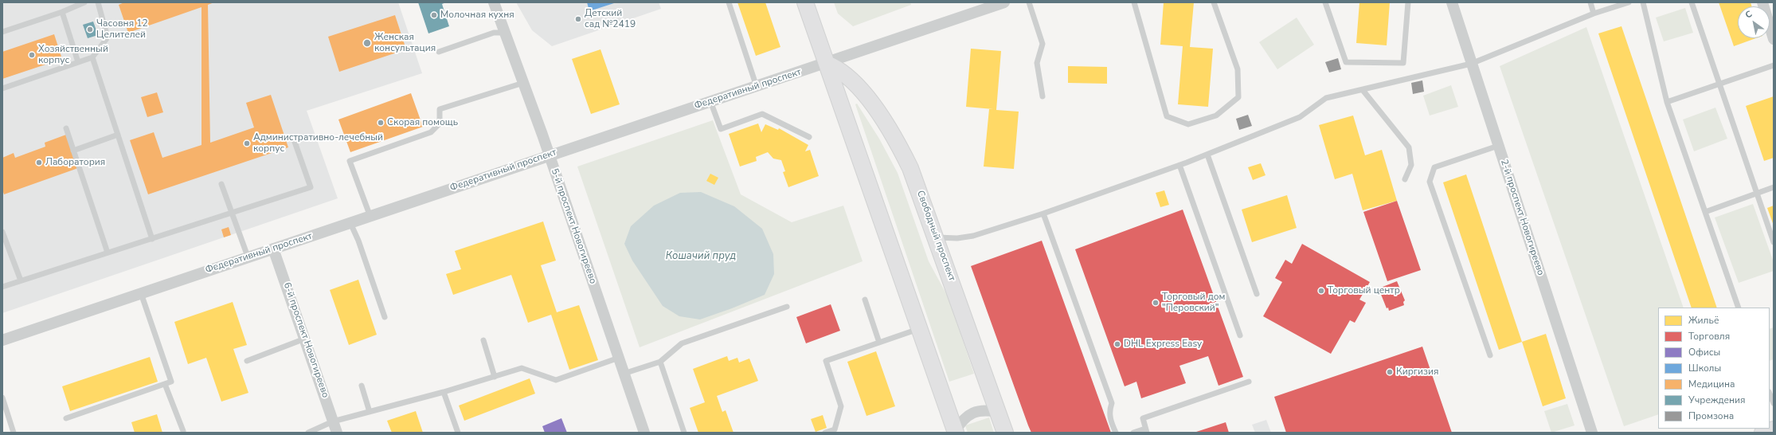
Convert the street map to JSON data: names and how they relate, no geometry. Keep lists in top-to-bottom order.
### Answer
{
  "streets": {
    "main road": ["Свободный проспект"],
    "street": [
      "Федеративный проспект",
      "2-й проспект Новогиреево",
      "5-й проспект Новогиреево",
      "6-й проспект Новогиреево"
    ]
  },
  "crossings": [
    ["Федеративный проспект", "5-й проспект Новогиреево"],
    ["Федеративный проспект", "Свободный проспект"],
    ["Федеративный проспект", "6-й проспект Новогиреево"]
  ],
  "water": ["Кошачий пруд"],
  "places": [
    "Молочная кухня",
    "Детский сад №2419",
    "Часовня 12 Целителей",
    "Женская консультация",
    "Хозяйственный корпус",
    "Скорая помощь",
    "Административно-лечебный корпус",
    "Лаборатория",
    "Торговый центр",
    "Торговый дом \"Перовский\"",
    "DHL Express Easy",
    "Киргизия"
  ],
  "legend": [
    "Жильё",
    "Торговля",
    "Офисы",
    "Школы",
    "Медицина",
    "Учреждения",
    "Промзона"
  ],
  "north": "top left"
}
